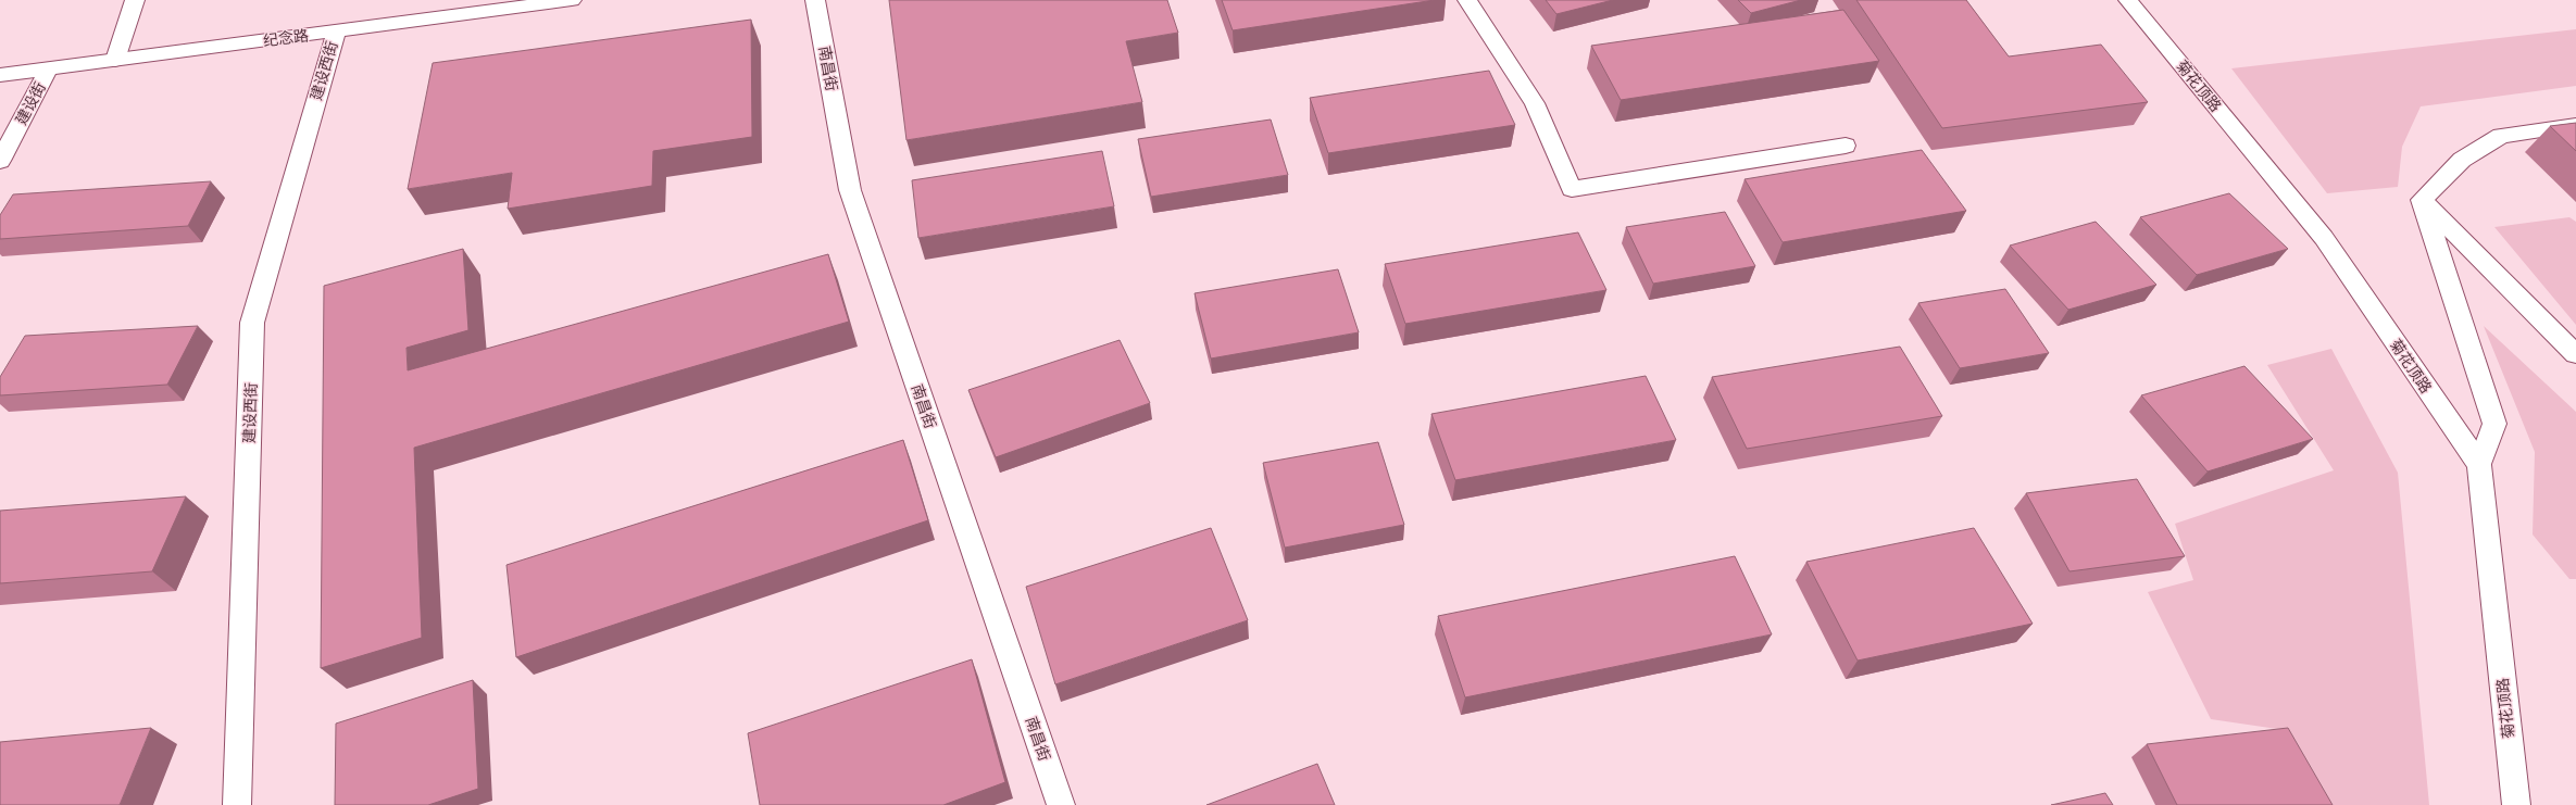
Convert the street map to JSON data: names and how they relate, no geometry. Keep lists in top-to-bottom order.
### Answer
{
  "streets": {
    "street": [
      "纪念路",
      "南昌街",
      "建设西街",
      "菊花顶路",
      "建设街"
    ]
  },
  "crossings": [
    ["纪念路", "建设西街"],
    ["纪念路", "建设街"]
  ]
}
